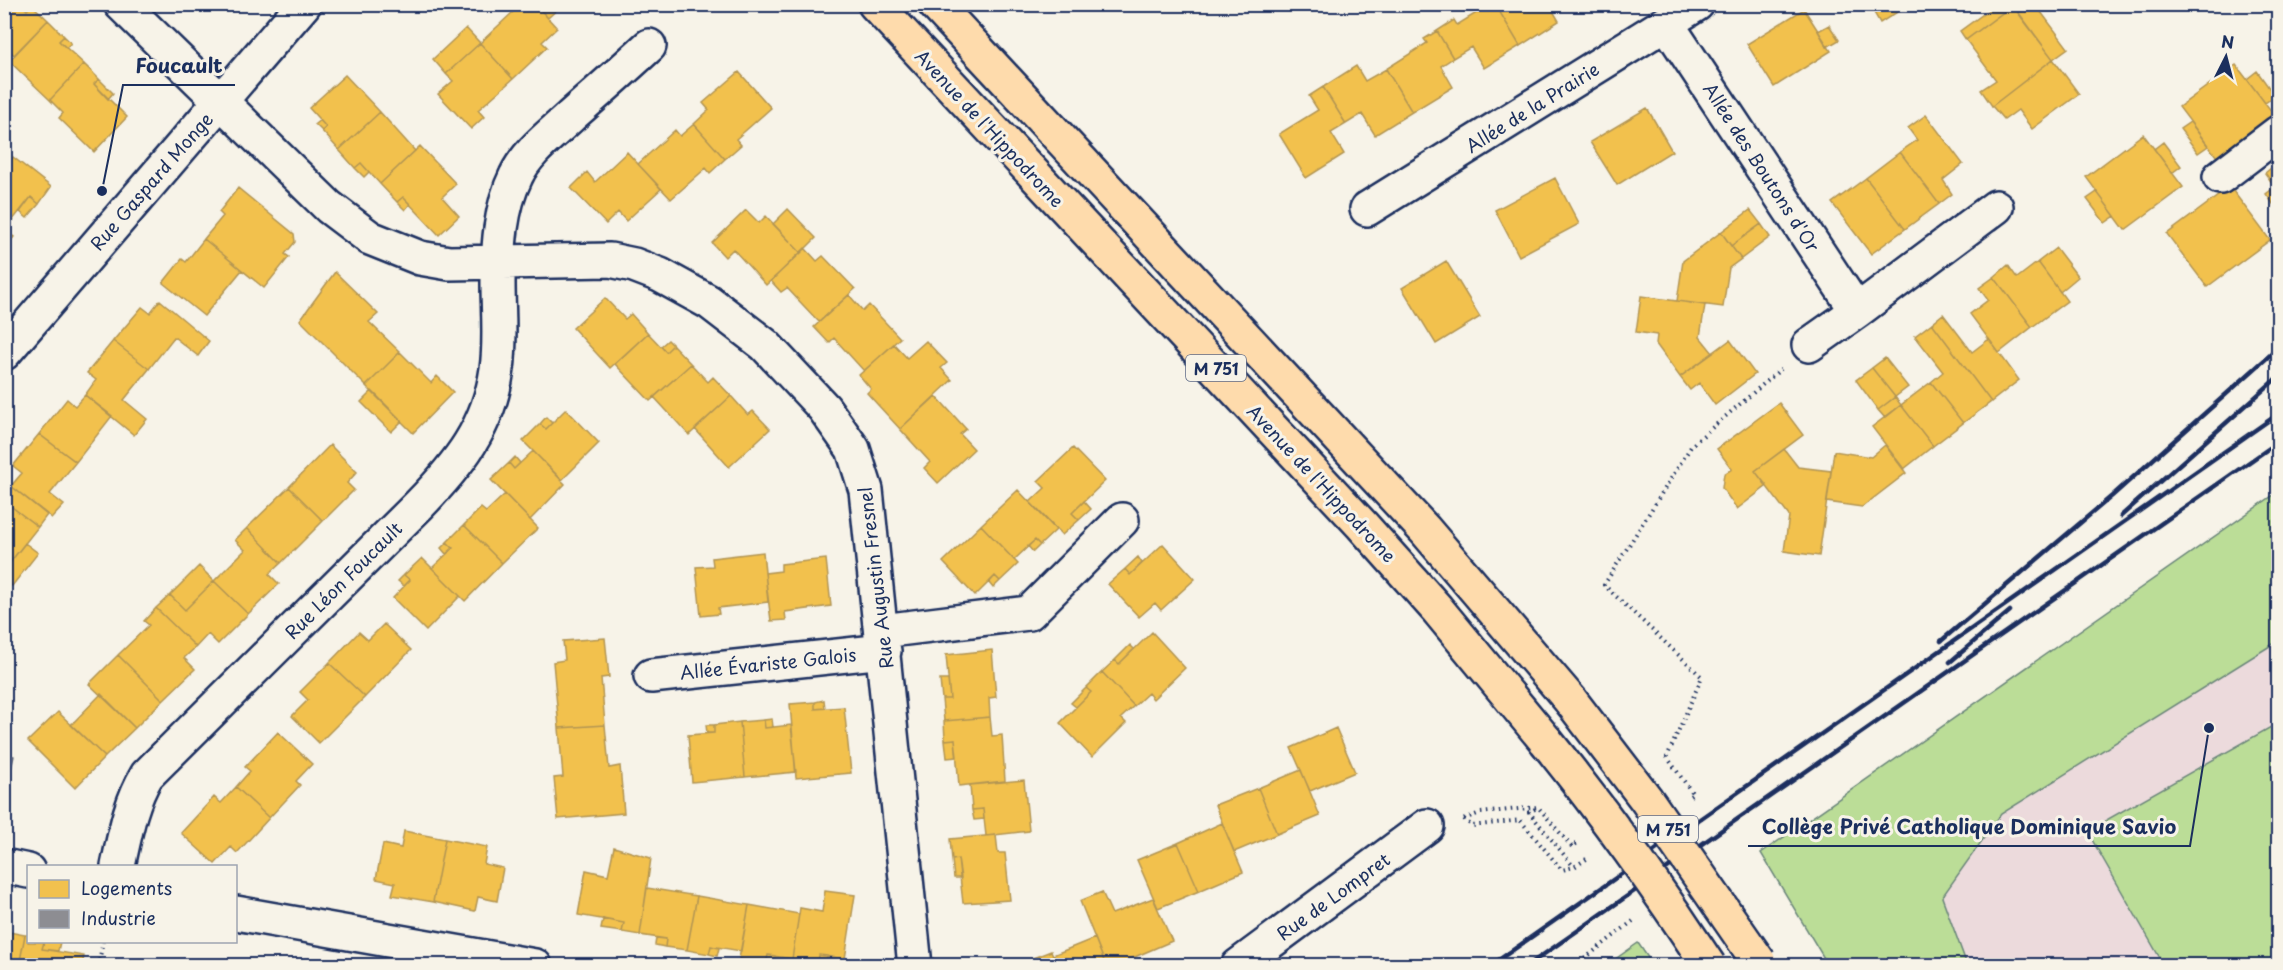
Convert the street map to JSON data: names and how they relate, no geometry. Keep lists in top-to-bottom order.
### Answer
{
  "streets": {
    "main road": ["Avenue de l'Hippodrome", "M 751"],
    "street": [
      "Allée de la Prairie",
      "Allée des Boutons d'Or",
      "Rue Gaspard Monge",
      "Rue Augustin Fresnel",
      "Rue Léon Foucault",
      "Allée Évariste Galois",
      "Rue de Lompret"
    ]
  },
  "crossings": [
    ["Allée de la Prairie", "Allée des Boutons d'Or"],
    ["Rue Gaspard Monge", "Rue Augustin Fresnel"],
    ["Rue Augustin Fresnel", "Rue Léon Foucault"],
    ["Rue Augustin Fresnel", "Allée Évariste Galois"]
  ],
  "places": ["Foucault", "Collège Privé Catholique Dominique Savio"],
  "legend": ["Logements", "Industrie"],
  "north": "top"
}
